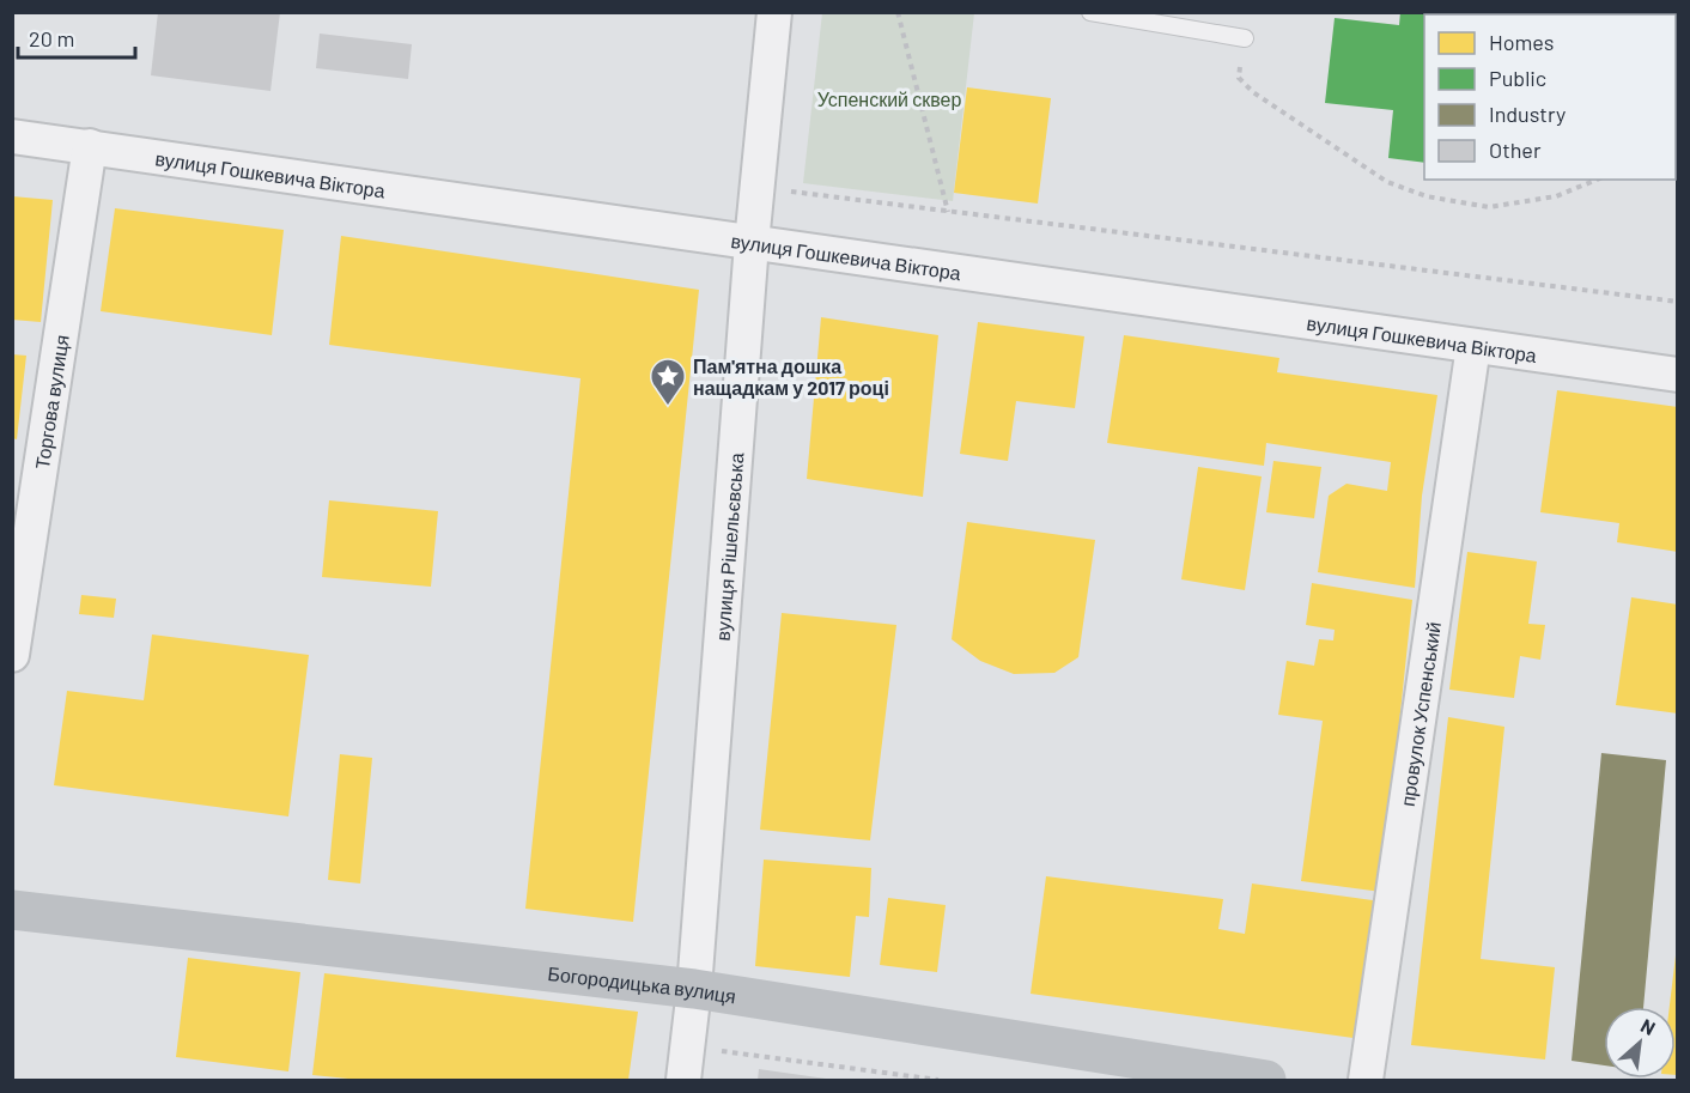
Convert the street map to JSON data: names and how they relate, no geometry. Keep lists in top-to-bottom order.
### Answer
{
  "streets": {
    "street": [
      "вулиця Гошкевича Віктора",
      "Торгова вулиця",
      "вулиця Рішельєвська",
      "провулок Успенський",
      "Богородицька вулиця"
    ]
  },
  "crossings": [
    ["вулиця Гошкевича Віктора", "Торгова вулиця"],
    ["вулиця Гошкевича Віктора", "вулиця Рішельєвська"],
    ["вулиця Гошкевича Віктора", "провулок Успенський"],
    ["вулиця Рішельєвська", "Богородицька вулиця"]
  ],
  "parks": ["Успенский сквер"],
  "places": {
    "place": ["Пам'ятна дошка нащадкам у 2017 році"]
  },
  "legend": [
    "Homes",
    "Public",
    "Industry",
    "Other"
  ],
  "scale_bar": "20 m",
  "north": "top right"
}
